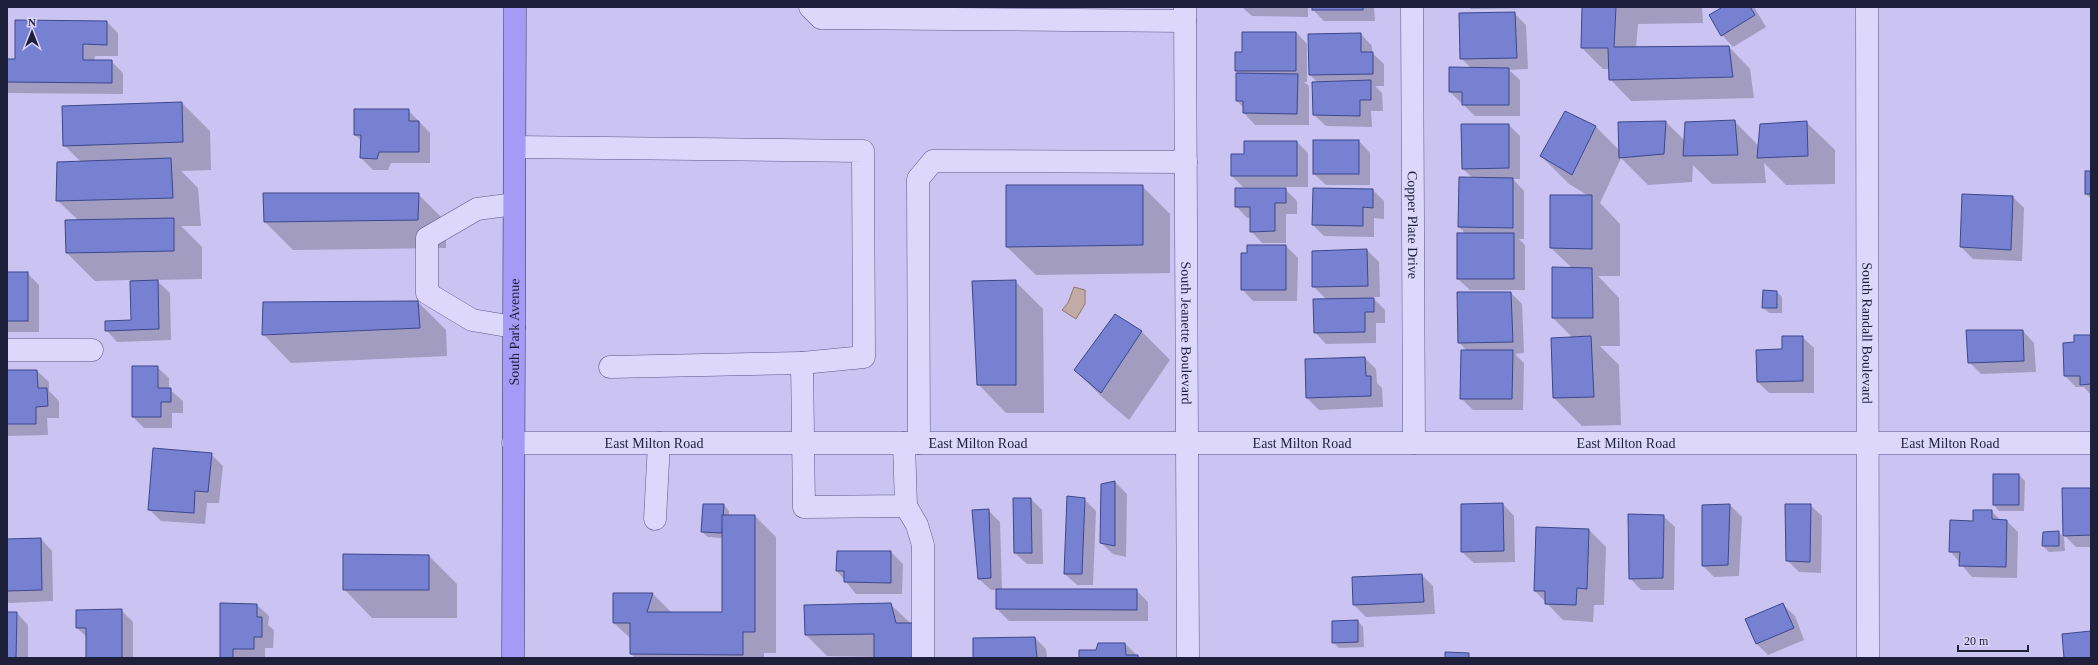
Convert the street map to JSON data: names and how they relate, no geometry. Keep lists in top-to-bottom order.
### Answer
{
  "streets": {
    "main road": ["South Park Avenue"],
    "street": [
      "Copper Plate Drive",
      "South Randall Boulevard",
      "South Jeanette Boulevard",
      "East Milton Road"
    ]
  },
  "crossings": [
    ["Copper Plate Drive", "East Milton Road"],
    ["South Park Avenue", "East Milton Road"],
    ["South Randall Boulevard", "East Milton Road"],
    ["South Jeanette Boulevard", "East Milton Road"]
  ],
  "scale_bar": "20 m",
  "north": "top"
}
